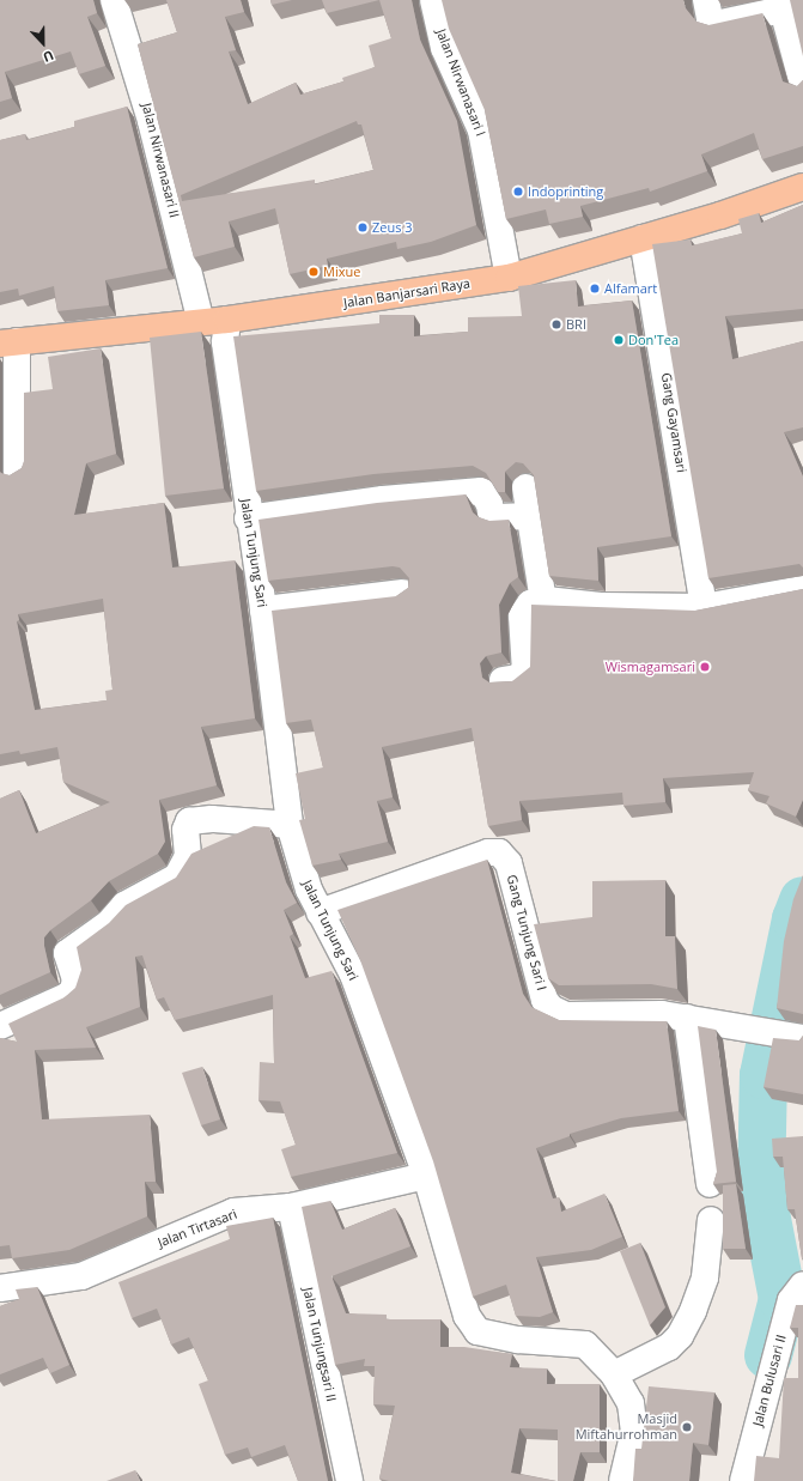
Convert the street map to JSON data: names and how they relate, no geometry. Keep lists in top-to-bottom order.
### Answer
{
  "streets": {
    "main road": ["Jalan Banjarsari Raya"],
    "street": [
      "Jalan Nirwanasari I",
      "Jalan Nirwanasari II",
      "Gang Gayamsari",
      "Jalan Tunjung Sari",
      "Gang Tunjung Sari I",
      "Jalan Tirtasari",
      "Jalan Tunjungsari II",
      "Jalan Bulusari II"
    ]
  },
  "crossings": [
    ["Jalan Nirwanasari I", "Jalan Banjarsari Raya"],
    ["Jalan Nirwanasari II", "Jalan Banjarsari Raya"],
    ["Jalan Banjarsari Raya", "Gang Gayamsari"],
    ["Jalan Banjarsari Raya", "Jalan Tunjung Sari"],
    ["Jalan Tunjung Sari", "Gang Tunjung Sari I"],
    ["Jalan Tunjung Sari", "Jalan Tirtasari"],
    ["Jalan Tirtasari", "Jalan Tunjungsari II"]
  ],
  "places": [
    "Indoprinting",
    "Zeus 3",
    "Mixue",
    "Alfamart",
    "BRI",
    "Don'Tea",
    "Wismagamsari",
    "Masjid Miftahurrohman"
  ],
  "north": "bottom"
}
